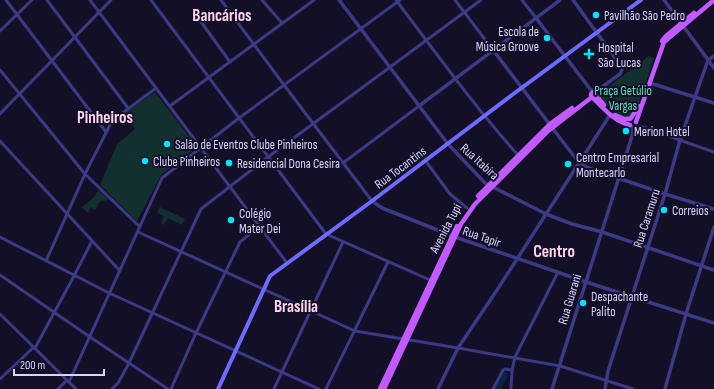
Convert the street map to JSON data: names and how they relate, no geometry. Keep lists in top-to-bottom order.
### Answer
{
  "streets": {
    "main road": ["Rua Tocantins", "Avenida Tupi"],
    "street": [
      "Rua Itabira",
      "Rua Caramuru",
      "Rua Tapir",
      "Rua Guarani"
    ]
  },
  "crossings": [
    ["Rua Itabira", "Rua Tocantins"],
    ["Rua Itabira", "Rua Caramuru"],
    ["Rua Itabira", "Avenida Tupi"],
    ["Rua Itabira", "Rua Guarani"],
    ["Rua Tocantins", "Rua Tapir"],
    ["Rua Caramuru", "Rua Tapir"],
    ["Avenida Tupi", "Rua Tapir"],
    ["Rua Tapir", "Rua Guarani"]
  ],
  "districts": [
    "Bancários",
    "Pinheiros",
    "Centro",
    "Brasília"
  ],
  "parks": ["Praça Getúlio Vargas"],
  "places": {
    "other": [
      "Pavilhão São Pedro",
      "Escola de Música Groove",
      "Merion Hotel",
      "Salão de Eventos Clube Pinheiros",
      "Clube Pinheiros",
      "Residencial Dona Cesira",
      "Centro Empresarial Montecarlo",
      "Correios",
      "Colégio Mater Dei",
      "Despachante Palito"
    ],
    "health": ["Hospital São Lucas"]
  },
  "scale_bar": "200 m"
}
